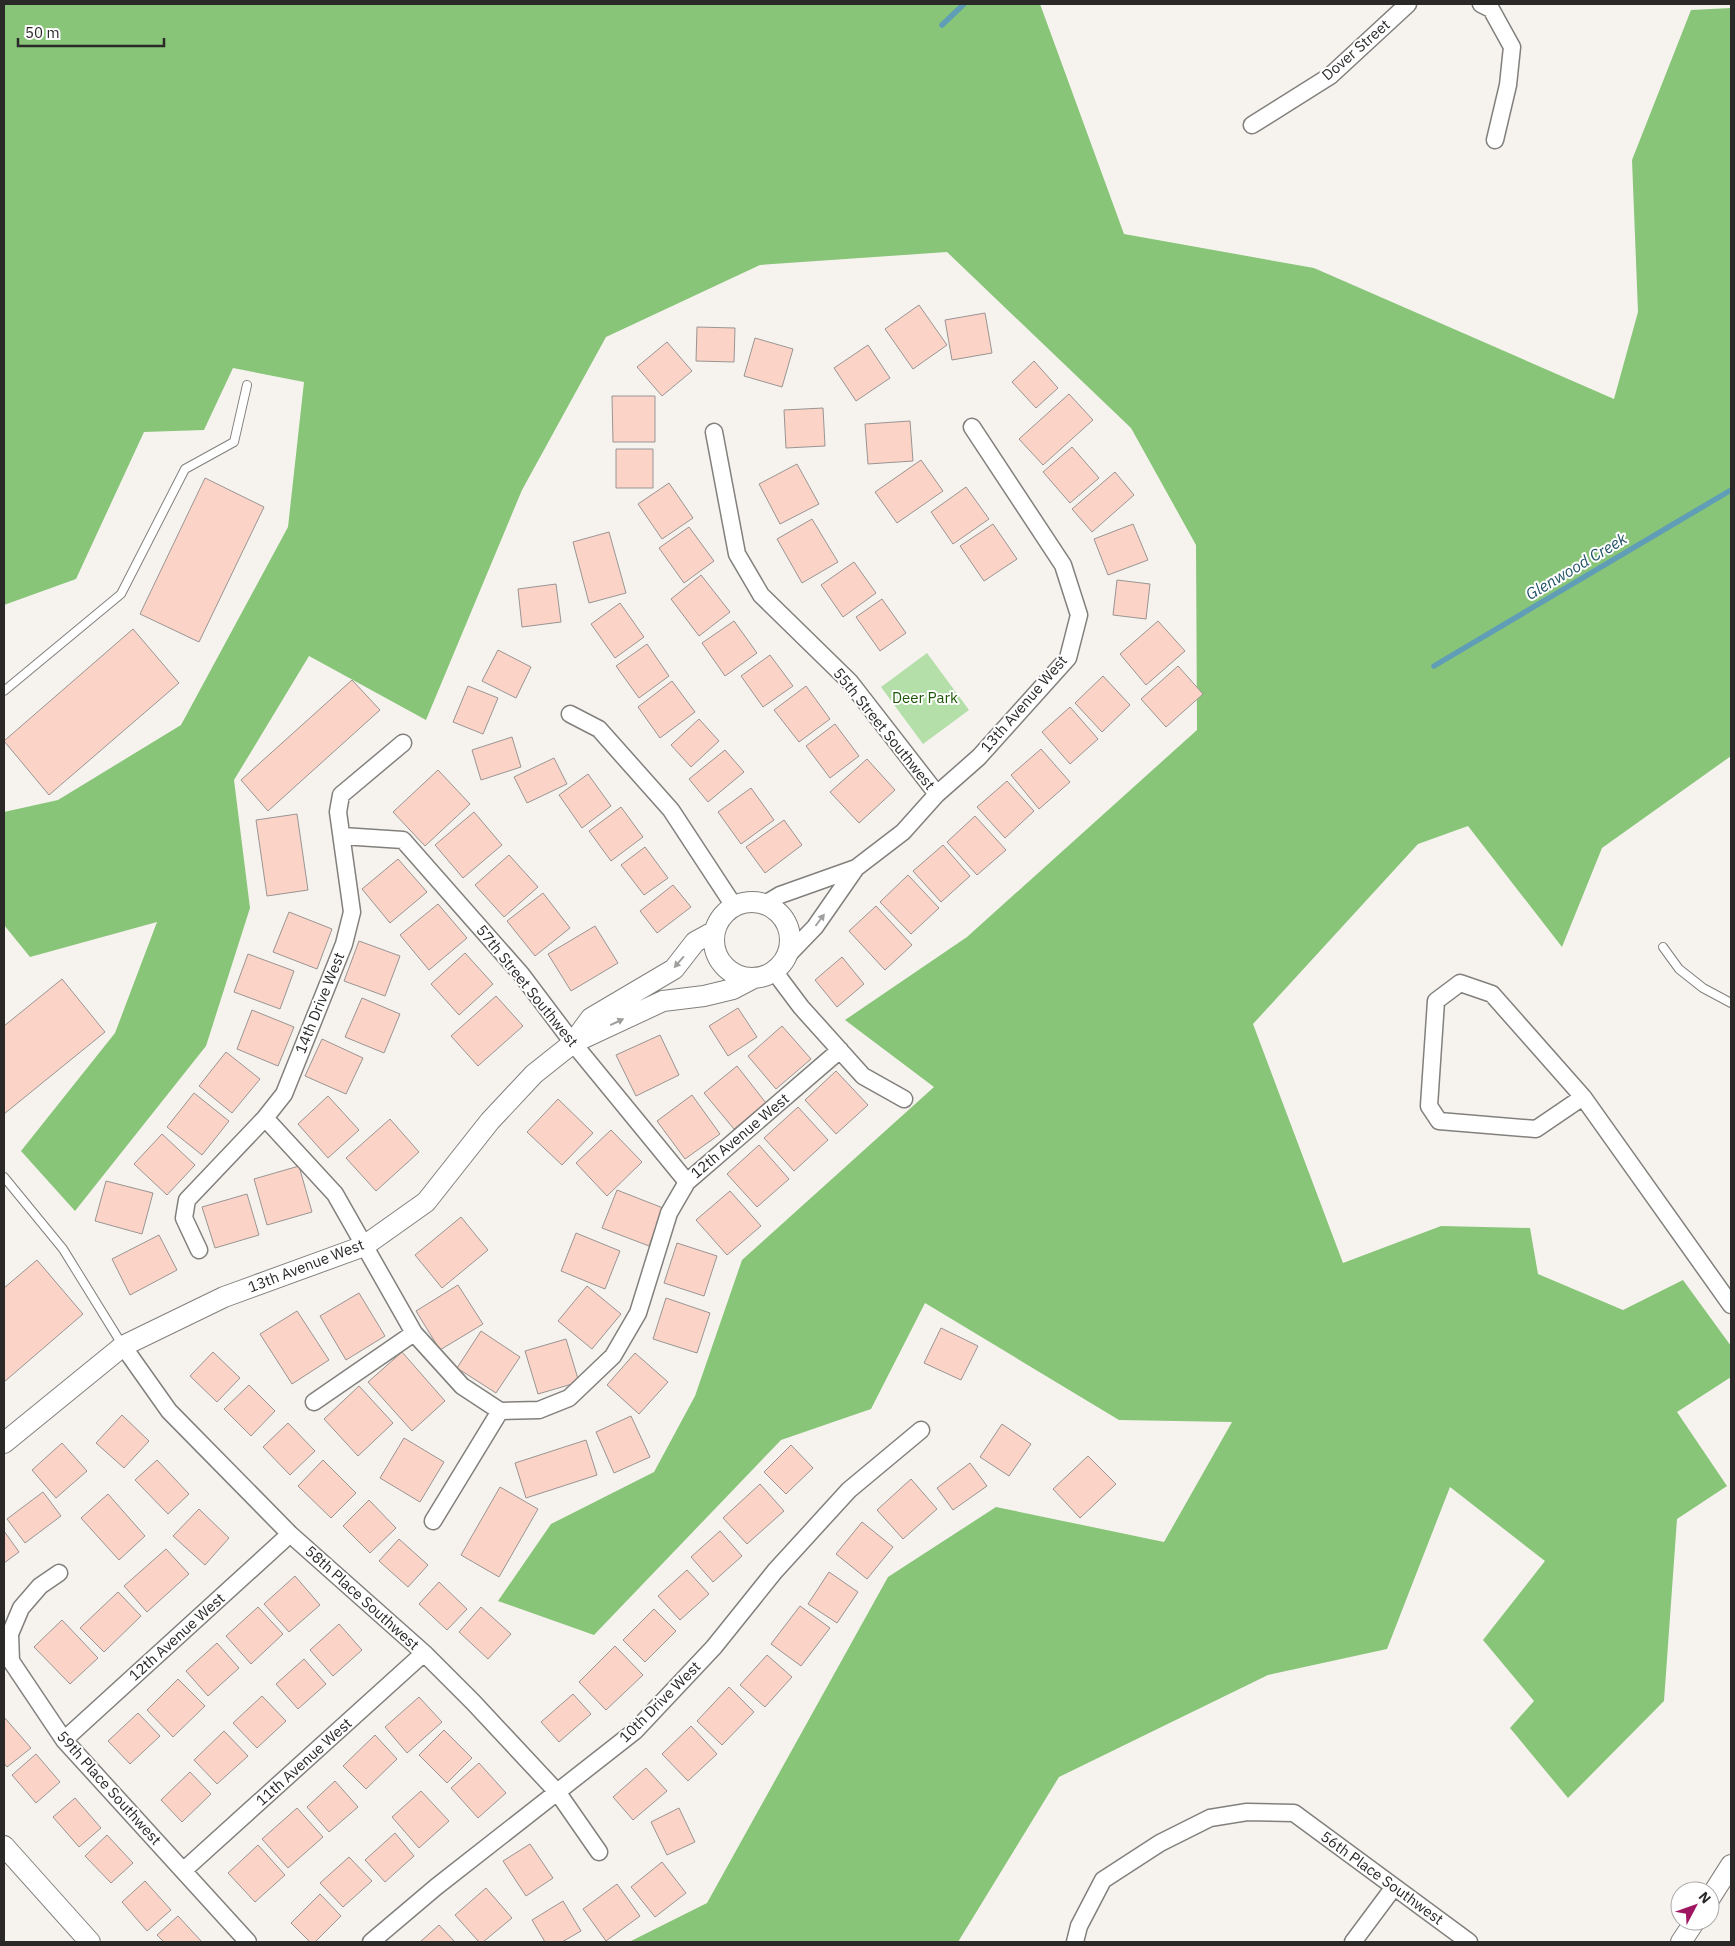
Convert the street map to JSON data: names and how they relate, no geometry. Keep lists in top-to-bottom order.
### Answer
{
  "streets": {
    "street": [
      "Dover Street",
      "13th Avenue West",
      "55th Street Southwest",
      "57th Street Southwest",
      "14th Drive West",
      "12th Avenue West",
      "58th Place Southwest",
      "10th Drive West",
      "11th Avenue West",
      "59th Place Southwest",
      "56th Place Southwest"
    ]
  },
  "crossings": [
    ["13th Avenue West", "55th Street Southwest"],
    ["13th Avenue West", "57th Street Southwest"],
    ["13th Avenue West", "58th Place Southwest"],
    ["57th Street Southwest", "14th Drive West"],
    ["57th Street Southwest", "12th Avenue West"],
    ["12th Avenue West", "58th Place Southwest"],
    ["12th Avenue West", "59th Place Southwest"],
    ["58th Place Southwest", "10th Drive West"],
    ["58th Place Southwest", "11th Avenue West"],
    ["11th Avenue West", "59th Place Southwest"]
  ],
  "water": ["Glenwood Creek"],
  "parks": ["Deer Park"],
  "scale_bar": "50 m",
  "north": "top right"
}
